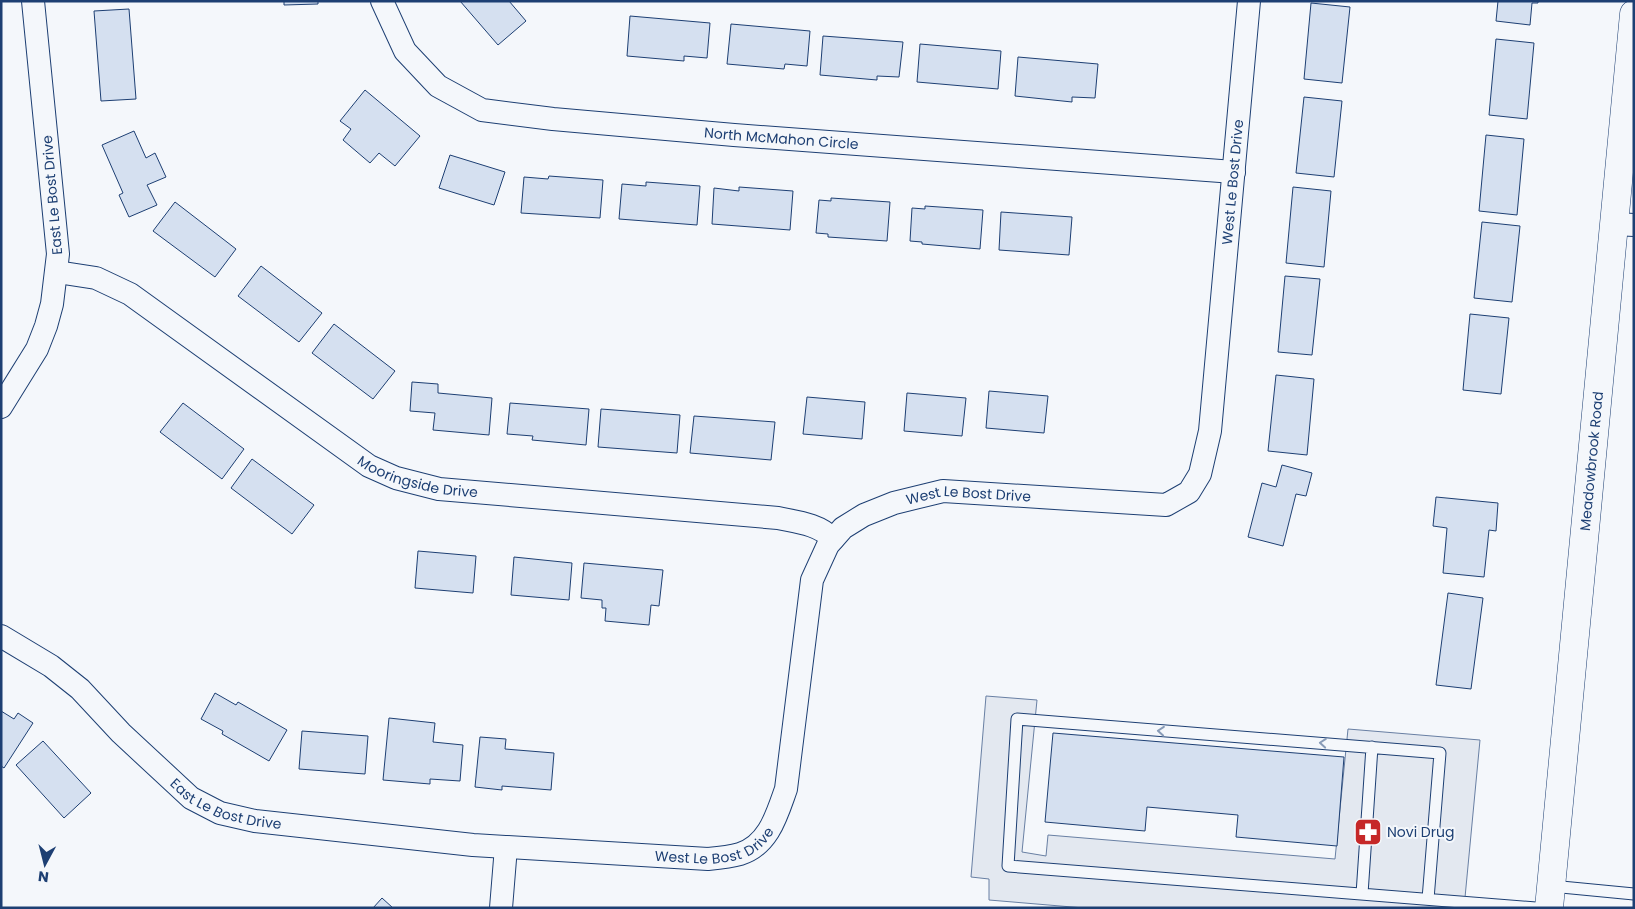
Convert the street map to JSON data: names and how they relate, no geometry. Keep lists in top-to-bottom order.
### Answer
{
  "streets": {
    "street": [
      "North McMahon Circle",
      "West Le Bost Drive",
      "East Le Bost Drive",
      "Meadowbrook Road",
      "Mooringside Drive"
    ]
  },
  "crossings": [
    ["North McMahon Circle", "West Le Bost Drive"],
    ["West Le Bost Drive", "East Le Bost Drive"],
    ["West Le Bost Drive", "Mooringside Drive"],
    ["East Le Bost Drive", "Mooringside Drive"]
  ],
  "places": {
    "pharmacy": ["Novi Drug"]
  },
  "north": "bottom"
}
